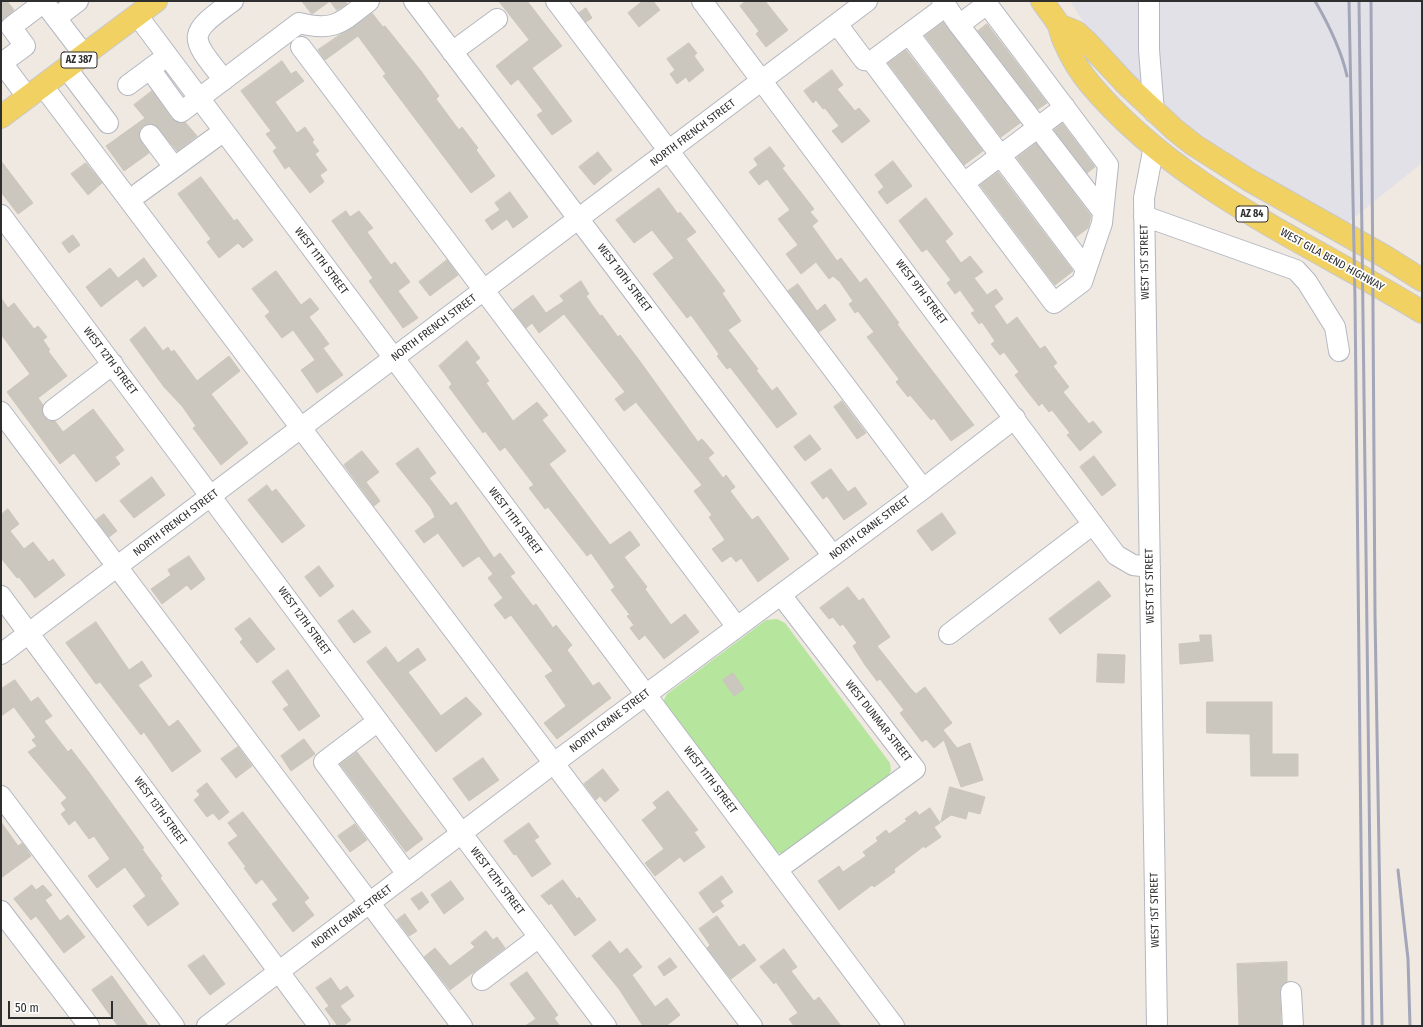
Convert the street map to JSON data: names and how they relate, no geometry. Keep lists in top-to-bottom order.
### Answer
{
  "streets": {
    "main road": ["AZ 387", "AZ 84", "WEST GILA BEND HIGHWAY"],
    "street": [
      "NORTH FRENCH STREET",
      "WEST 11TH STREET",
      "WEST 1ST STREET",
      "WEST 10TH STREET",
      "WEST 9TH STREET",
      "WEST 12TH STREET",
      "NORTH CRANE STREET",
      "WEST DUNMAR STREET",
      "WEST 13TH STREET"
    ]
  },
  "crossings": [
    ["AZ 387", "WEST 11TH STREET"],
    ["NORTH FRENCH STREET", "WEST 11TH STREET"],
    ["NORTH FRENCH STREET", "WEST 10TH STREET"],
    ["NORTH FRENCH STREET", "WEST 9TH STREET"],
    ["NORTH FRENCH STREET", "WEST 12TH STREET"],
    ["NORTH FRENCH STREET", "WEST 13TH STREET"],
    ["AZ 84", "WEST GILA BEND HIGHWAY"],
    ["WEST GILA BEND HIGHWAY", "WEST 1ST STREET"],
    ["WEST 11TH STREET", "NORTH CRANE STREET"],
    ["WEST 11TH STREET", "WEST DUNMAR STREET"],
    ["WEST 1ST STREET", "WEST 9TH STREET"],
    ["WEST 10TH STREET", "NORTH CRANE STREET"],
    ["WEST 9TH STREET", "NORTH CRANE STREET"],
    ["WEST 12TH STREET", "NORTH CRANE STREET"],
    ["NORTH CRANE STREET", "WEST DUNMAR STREET"],
    ["NORTH CRANE STREET", "WEST 13TH STREET"]
  ],
  "scale_bar": "50 m"
}
